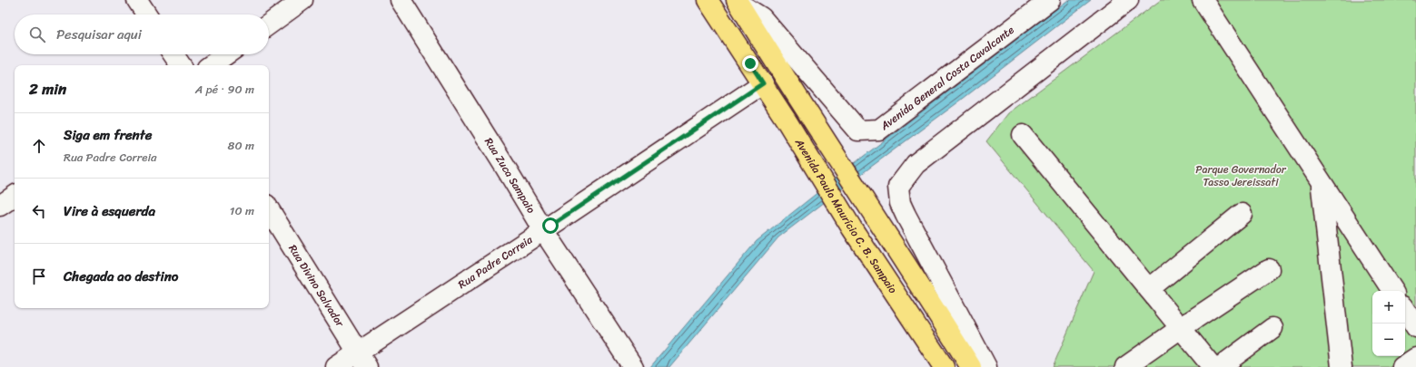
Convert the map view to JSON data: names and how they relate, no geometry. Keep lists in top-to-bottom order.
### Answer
{
  "streets": {
    "main road": ["Avenida Paulo Maurício C. B. Sampaio"],
    "street": [
      "Avenida General Costa Cavalcante",
      "Rua Zuca Sampaio",
      "Rua Padre Correia",
      "Rua Divino Salvador"
    ]
  },
  "crossings": [
    ["Avenida General Costa Cavalcante", "Avenida Paulo Maurício C. B. Sampaio"],
    ["Rua Zuca Sampaio", "Rua Padre Correia"],
    ["Avenida Paulo Maurício C. B. Sampaio", "Rua Padre Correia"],
    ["Rua Padre Correia", "Rua Divino Salvador"]
  ],
  "parks": ["Parque Governador Tasso Jereissati"],
  "page": {
    "search": "Pesquisar aqui",
    "heading": ["2 min", "A pé · 90 m"],
    "list": [
      ["Siga em frente", "Rua Padre Correia", "80 m"],
      ["Vire à esquerda", "10 m"],
      "Chegada ao destino"
    ],
    "map_buttons": ["+", "−"]
  }
}
